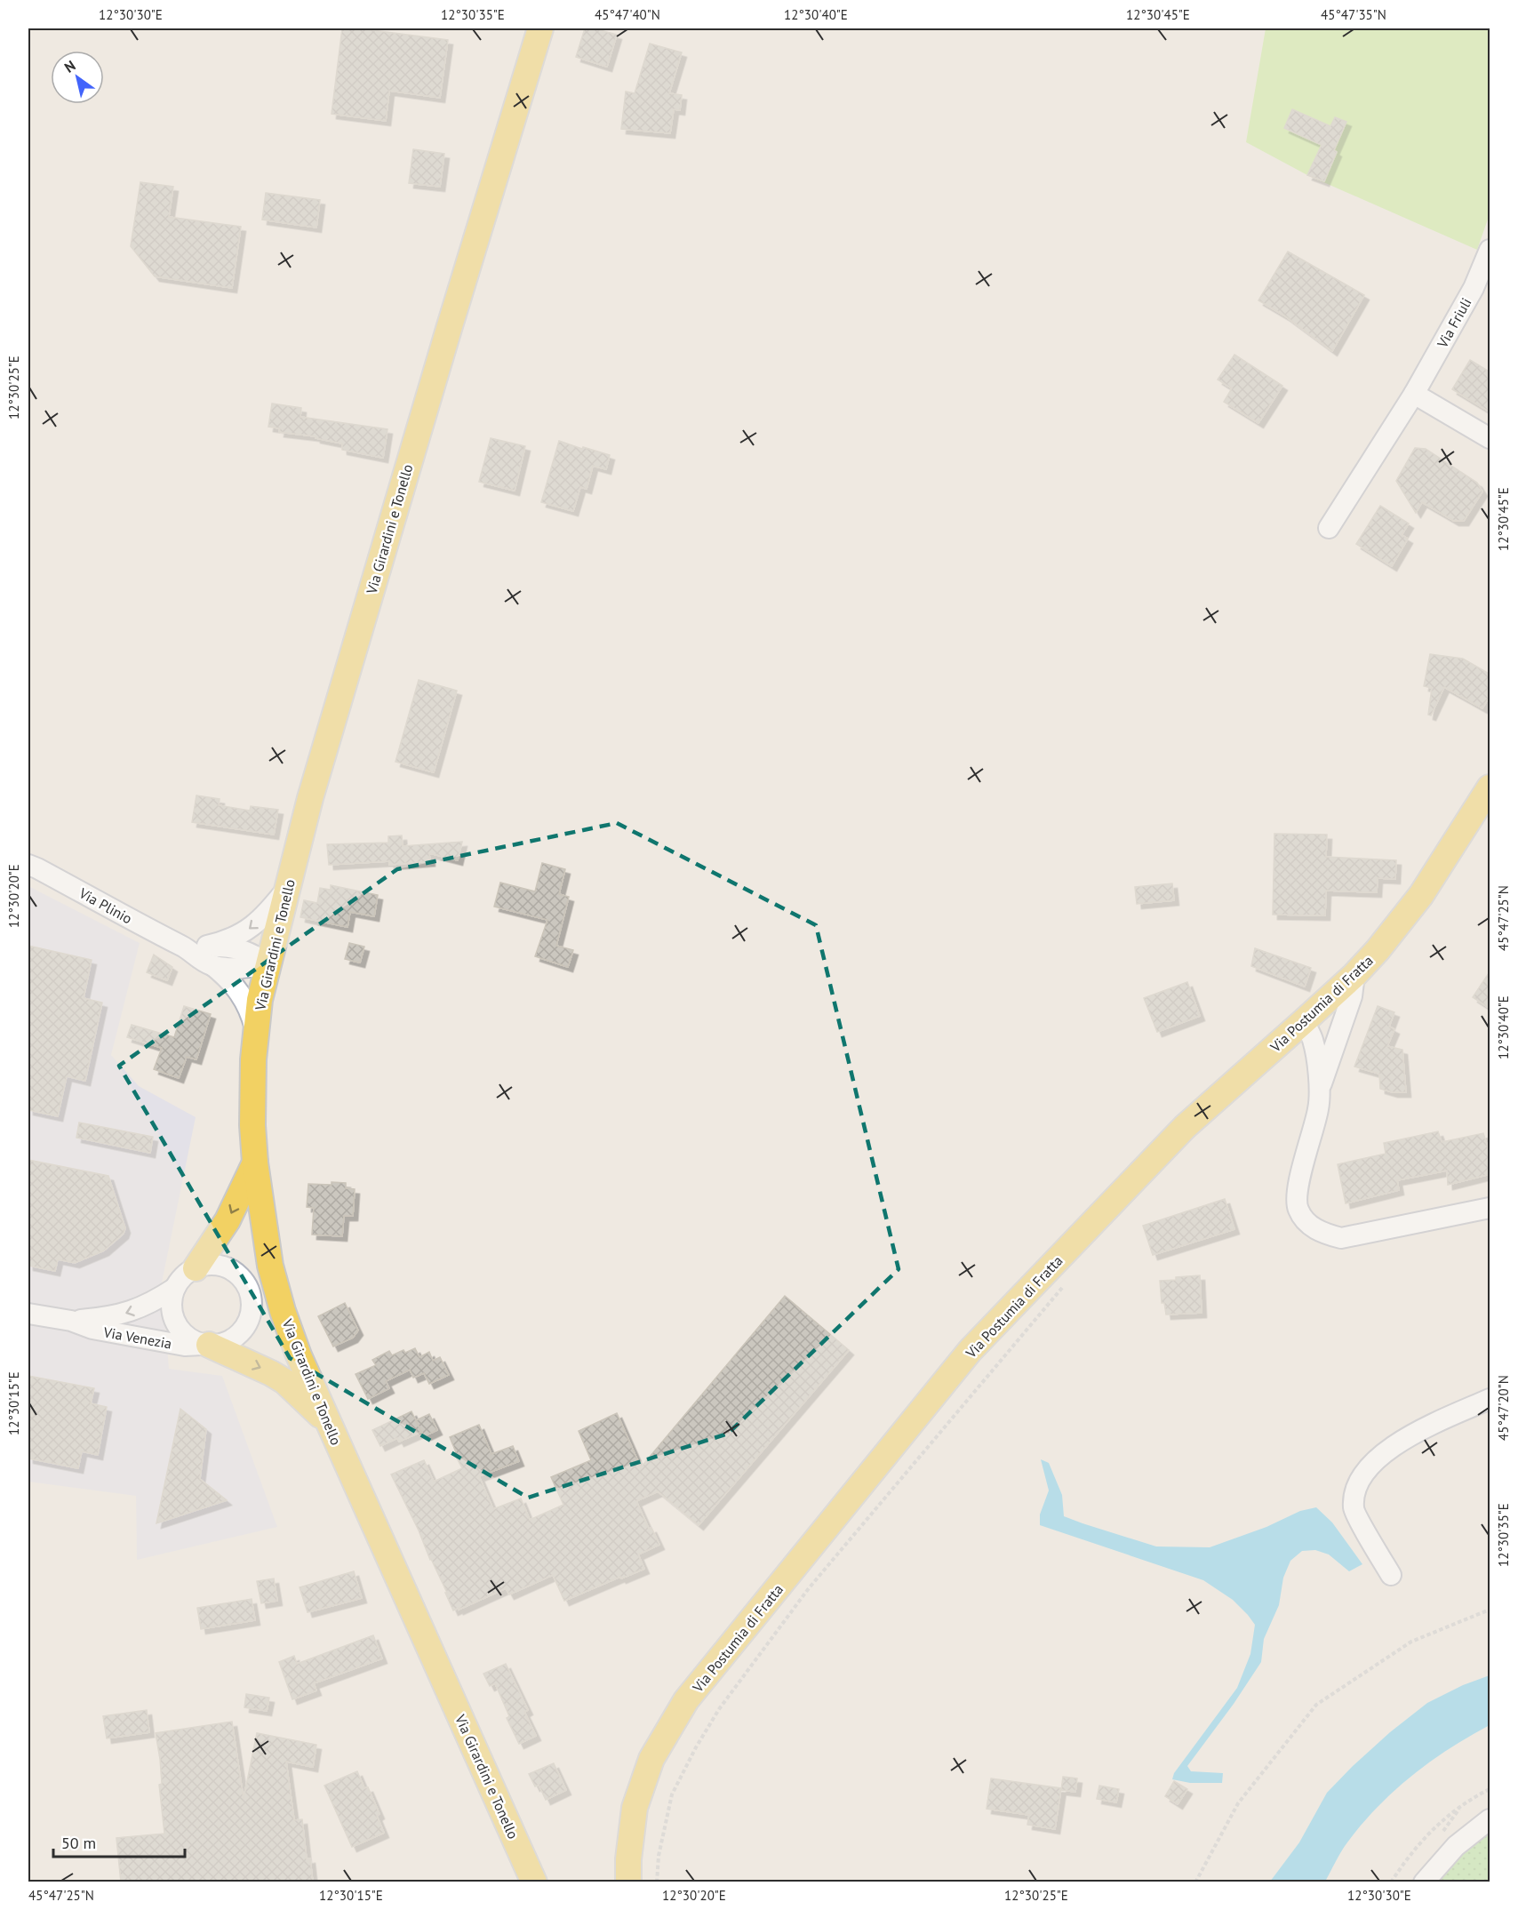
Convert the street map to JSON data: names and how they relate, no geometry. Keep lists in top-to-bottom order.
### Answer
{
  "streets": {
    "main road": ["Via Girardini e Tonello", "Via Postumia di Fratta"],
    "street": ["Via Friuli", "Via Plinio", "Via Venezia"]
  },
  "crossings": [
    ["Via Girardini e Tonello", "Via Plinio"]
  ],
  "one_way": ["Via Venezia"],
  "scale_bar": "50 m",
  "north": "top left",
  "coordinates": [
    "12°30'30\"E",
    "12°30'35\"E",
    "45°47'40\"N",
    "12°30'40\"E",
    "12°30'45\"E",
    "45°47'35\"N",
    "12°30'25\"E",
    "12°30'20\"E",
    "45°47'25\"N",
    "12°30'15\"E",
    "45°47'20\"N"
  ]
}
